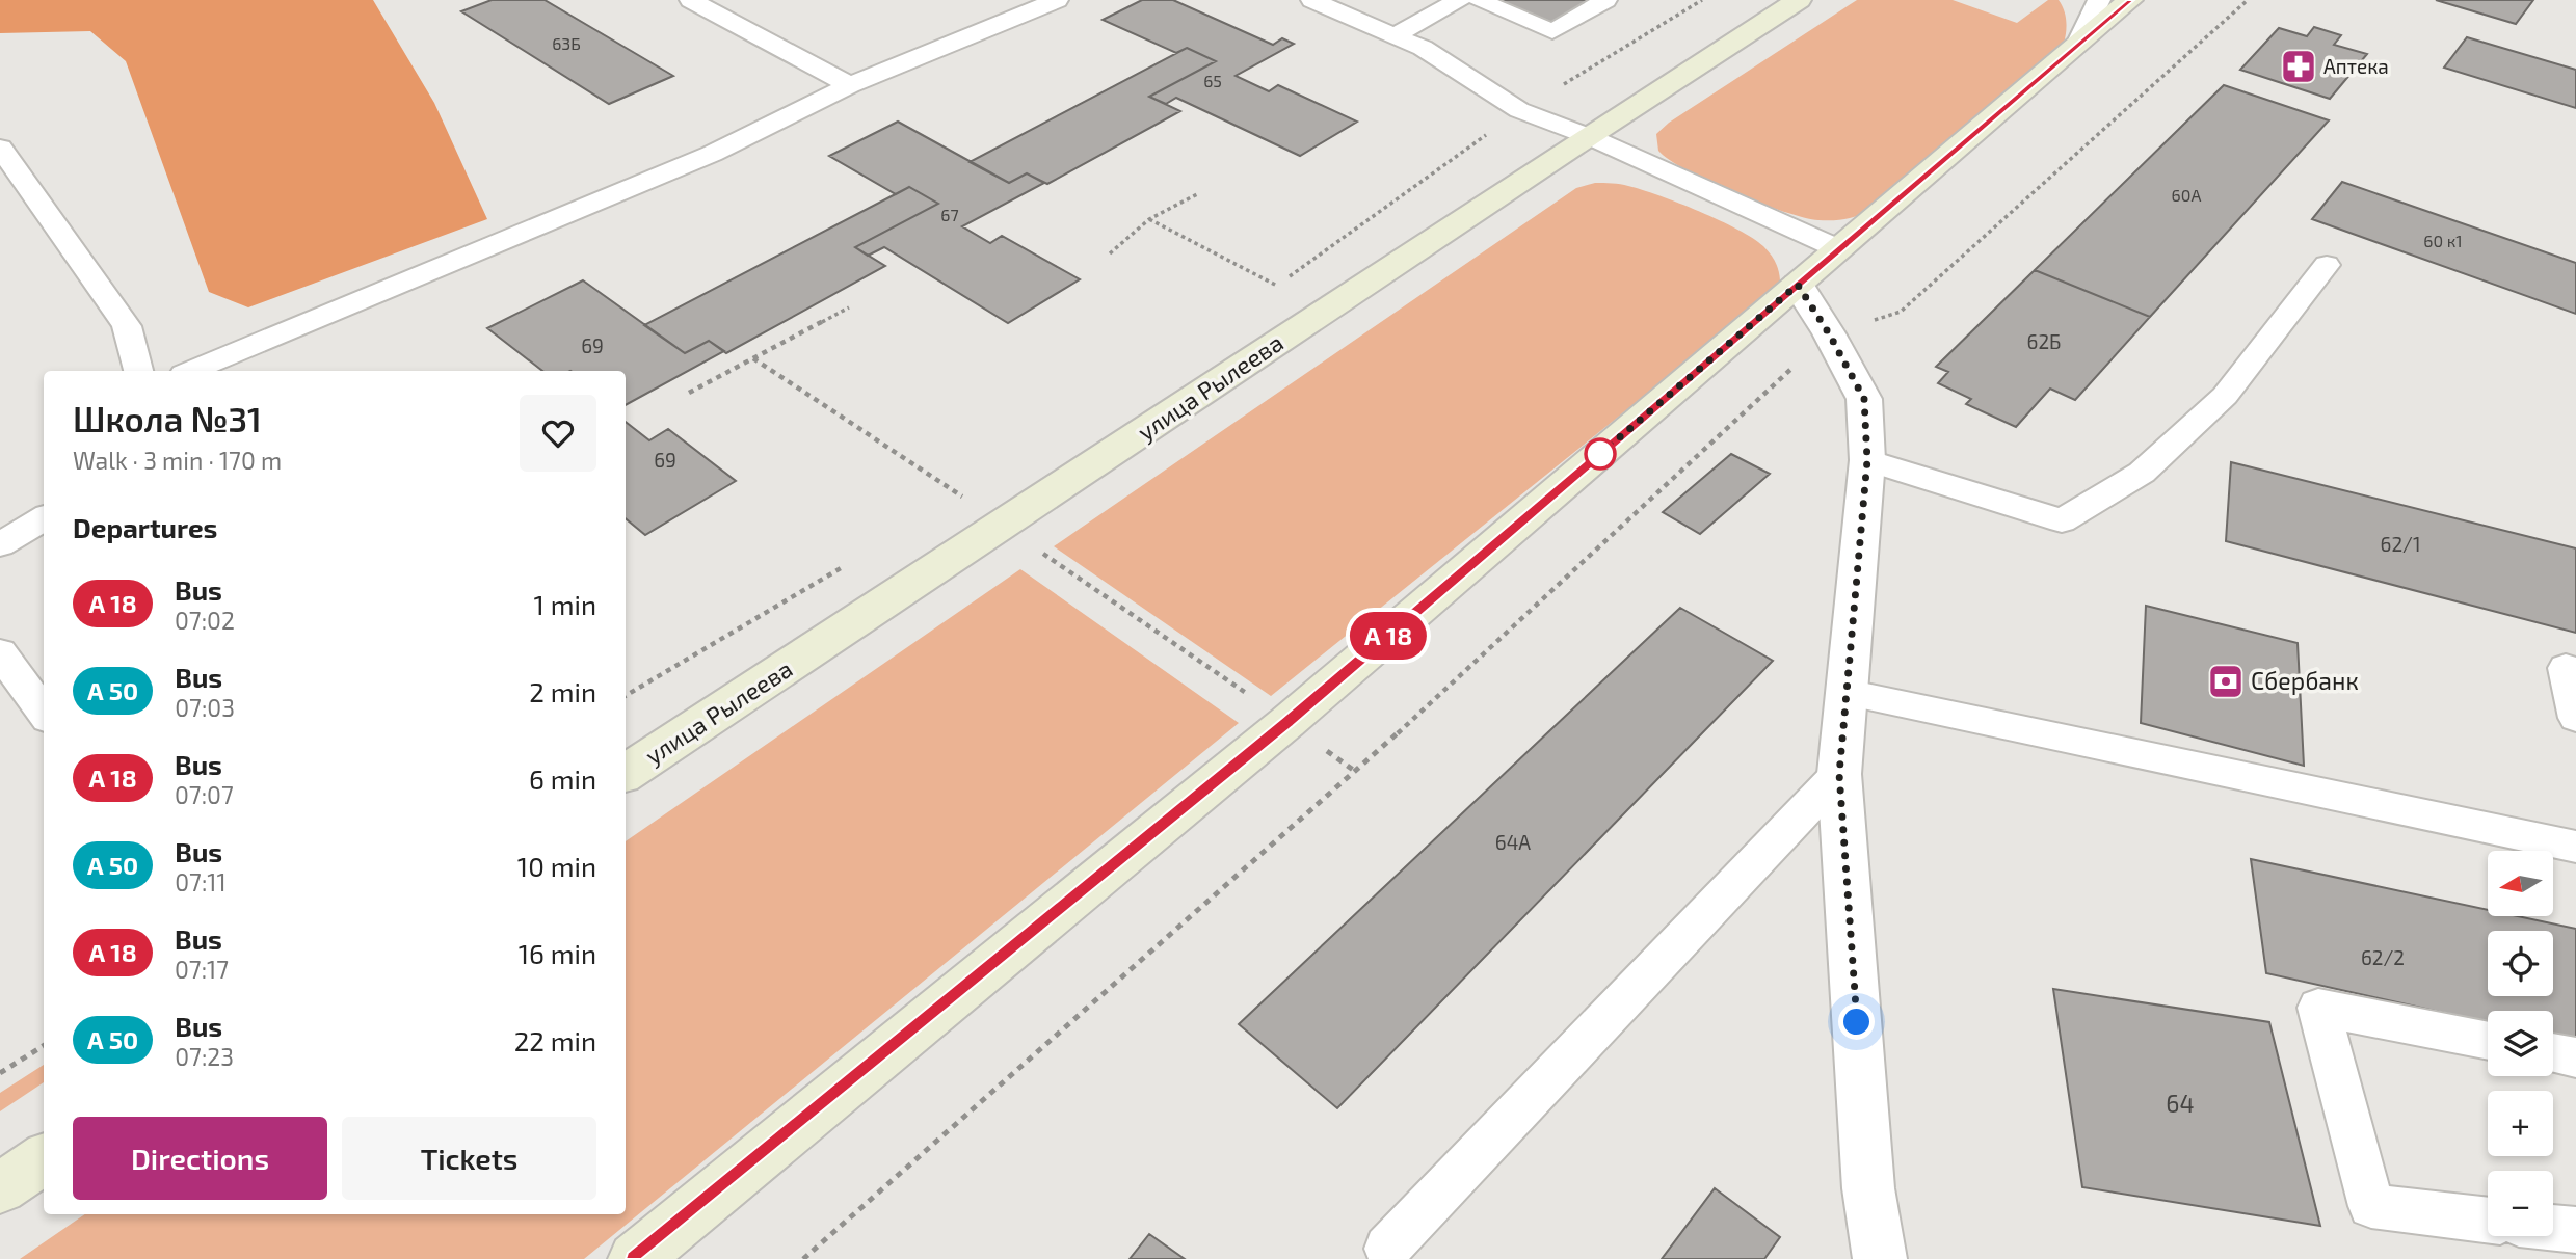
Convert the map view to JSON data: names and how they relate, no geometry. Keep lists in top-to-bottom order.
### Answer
{
  "streets": {
    "main road": ["улица Рылеева"]
  },
  "places": {
    "pharmacy": ["Аптека"],
    "bank": ["Сбербанк"]
  },
  "house_numbers": [
    "63Б",
    "65",
    "60А",
    "67",
    "60 к1",
    "62Б",
    "69",
    "69",
    "62/1",
    "64А",
    "62/2",
    "64"
  ],
  "north": "left",
  "page": {
    "on_map": "А 18",
    "heading": [
      ["Школа №31", "Walk · 3 min · 170 m"],
      "Departures"
    ],
    "list": [
      {
        "mark": "А 18",
        "name": "Bus",
        "note": "07:02",
        "value": "1 min"
      },
      {
        "mark": "А 50",
        "name": "Bus",
        "note": "07:03",
        "value": "2 min"
      },
      {
        "mark": "А 18",
        "name": "Bus",
        "note": "07:07",
        "value": "6 min"
      },
      {
        "mark": "А 50",
        "name": "Bus",
        "note": "07:11",
        "value": "10 min"
      },
      {
        "mark": "А 18",
        "name": "Bus",
        "note": "07:17",
        "value": "16 min"
      },
      {
        "mark": "А 50",
        "name": "Bus",
        "note": "07:23",
        "value": "22 min"
      }
    ],
    "map_buttons": ["+", "−"],
    "buttons": ["Directions", "Tickets"]
  }
}
